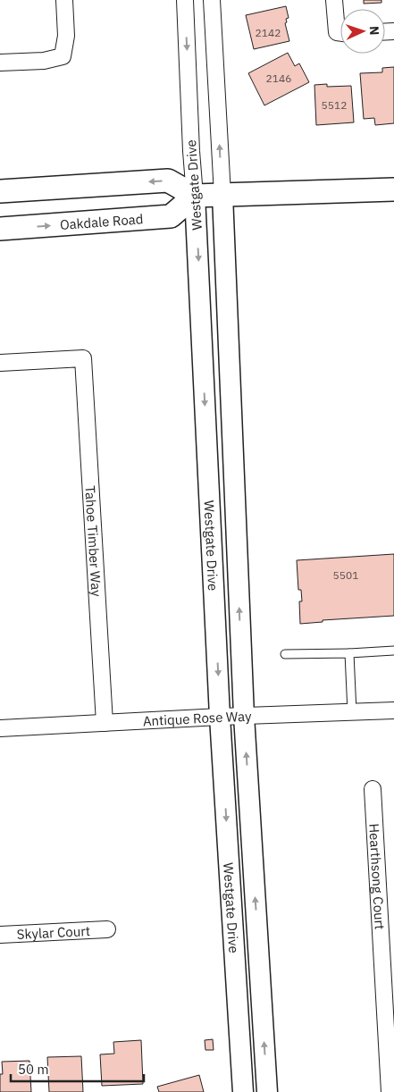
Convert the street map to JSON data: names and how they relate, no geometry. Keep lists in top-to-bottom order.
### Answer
{
  "streets": {
    "main road": ["Oakdale Road"],
    "street": [
      "Westgate Drive",
      "Tahoe Timber Way",
      "Antique Rose Way",
      "Hearthsong Court",
      "Skylar Court"
    ]
  },
  "crossings": [
    ["Westgate Drive", "Oakdale Road"],
    ["Westgate Drive", "Antique Rose Way"],
    ["Tahoe Timber Way", "Antique Rose Way"]
  ],
  "house_numbers": [
    "2142",
    "2146",
    "5512",
    "5501"
  ],
  "scale_bar": "50 m",
  "north": "right"
}
